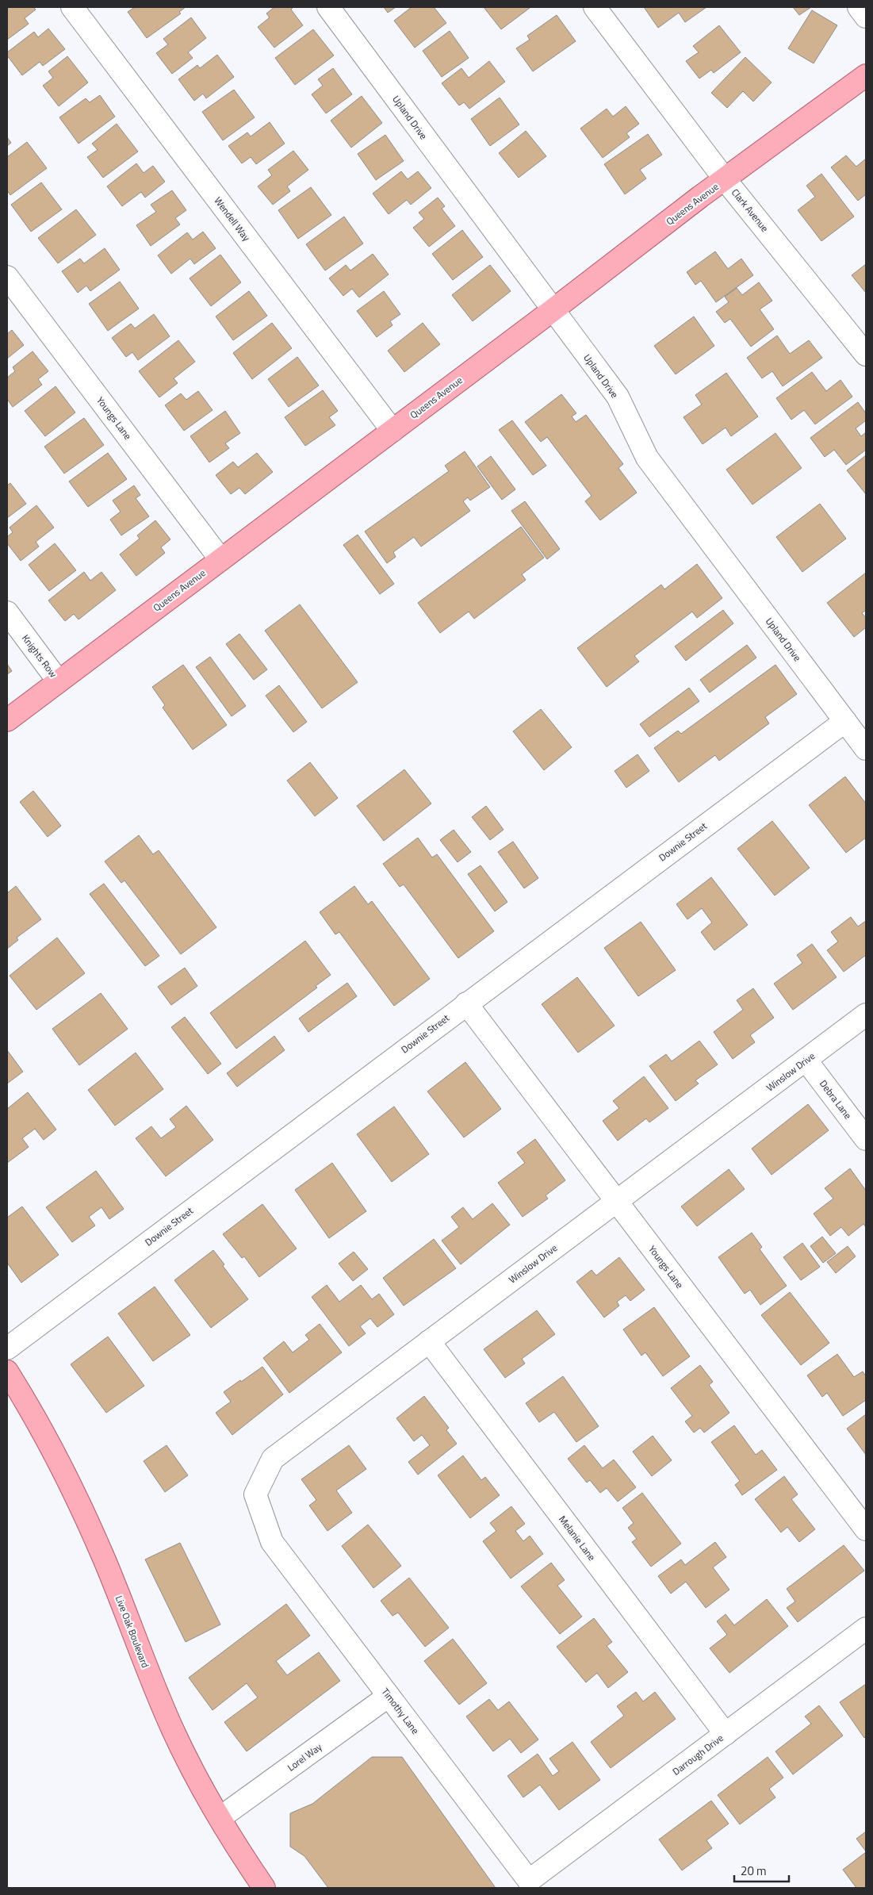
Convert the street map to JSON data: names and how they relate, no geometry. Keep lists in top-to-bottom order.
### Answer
{
  "streets": {
    "main road": ["Queens Avenue", "Live Oak Boulevard"],
    "street": [
      "Upland Drive",
      "Clark Avenue",
      "Wendell Way",
      "Youngs Lane",
      "Knights Row",
      "Downie Street",
      "Winslow Drive",
      "Debra Lane",
      "Melanie Lane",
      "Timothy Lane",
      "Darrough Drive",
      "Lorel Way"
    ]
  },
  "crossings": [
    ["Upland Drive", "Queens Avenue"],
    ["Upland Drive", "Downie Street"],
    ["Queens Avenue", "Clark Avenue"],
    ["Queens Avenue", "Wendell Way"],
    ["Queens Avenue", "Youngs Lane"],
    ["Queens Avenue", "Knights Row"],
    ["Youngs Lane", "Downie Street"],
    ["Youngs Lane", "Winslow Drive"],
    ["Winslow Drive", "Debra Lane"],
    ["Winslow Drive", "Melanie Lane"],
    ["Winslow Drive", "Timothy Lane"],
    ["Melanie Lane", "Darrough Drive"],
    ["Live Oak Boulevard", "Lorel Way"],
    ["Timothy Lane", "Darrough Drive"],
    ["Timothy Lane", "Lorel Way"]
  ],
  "scale_bar": "20 m"
}
